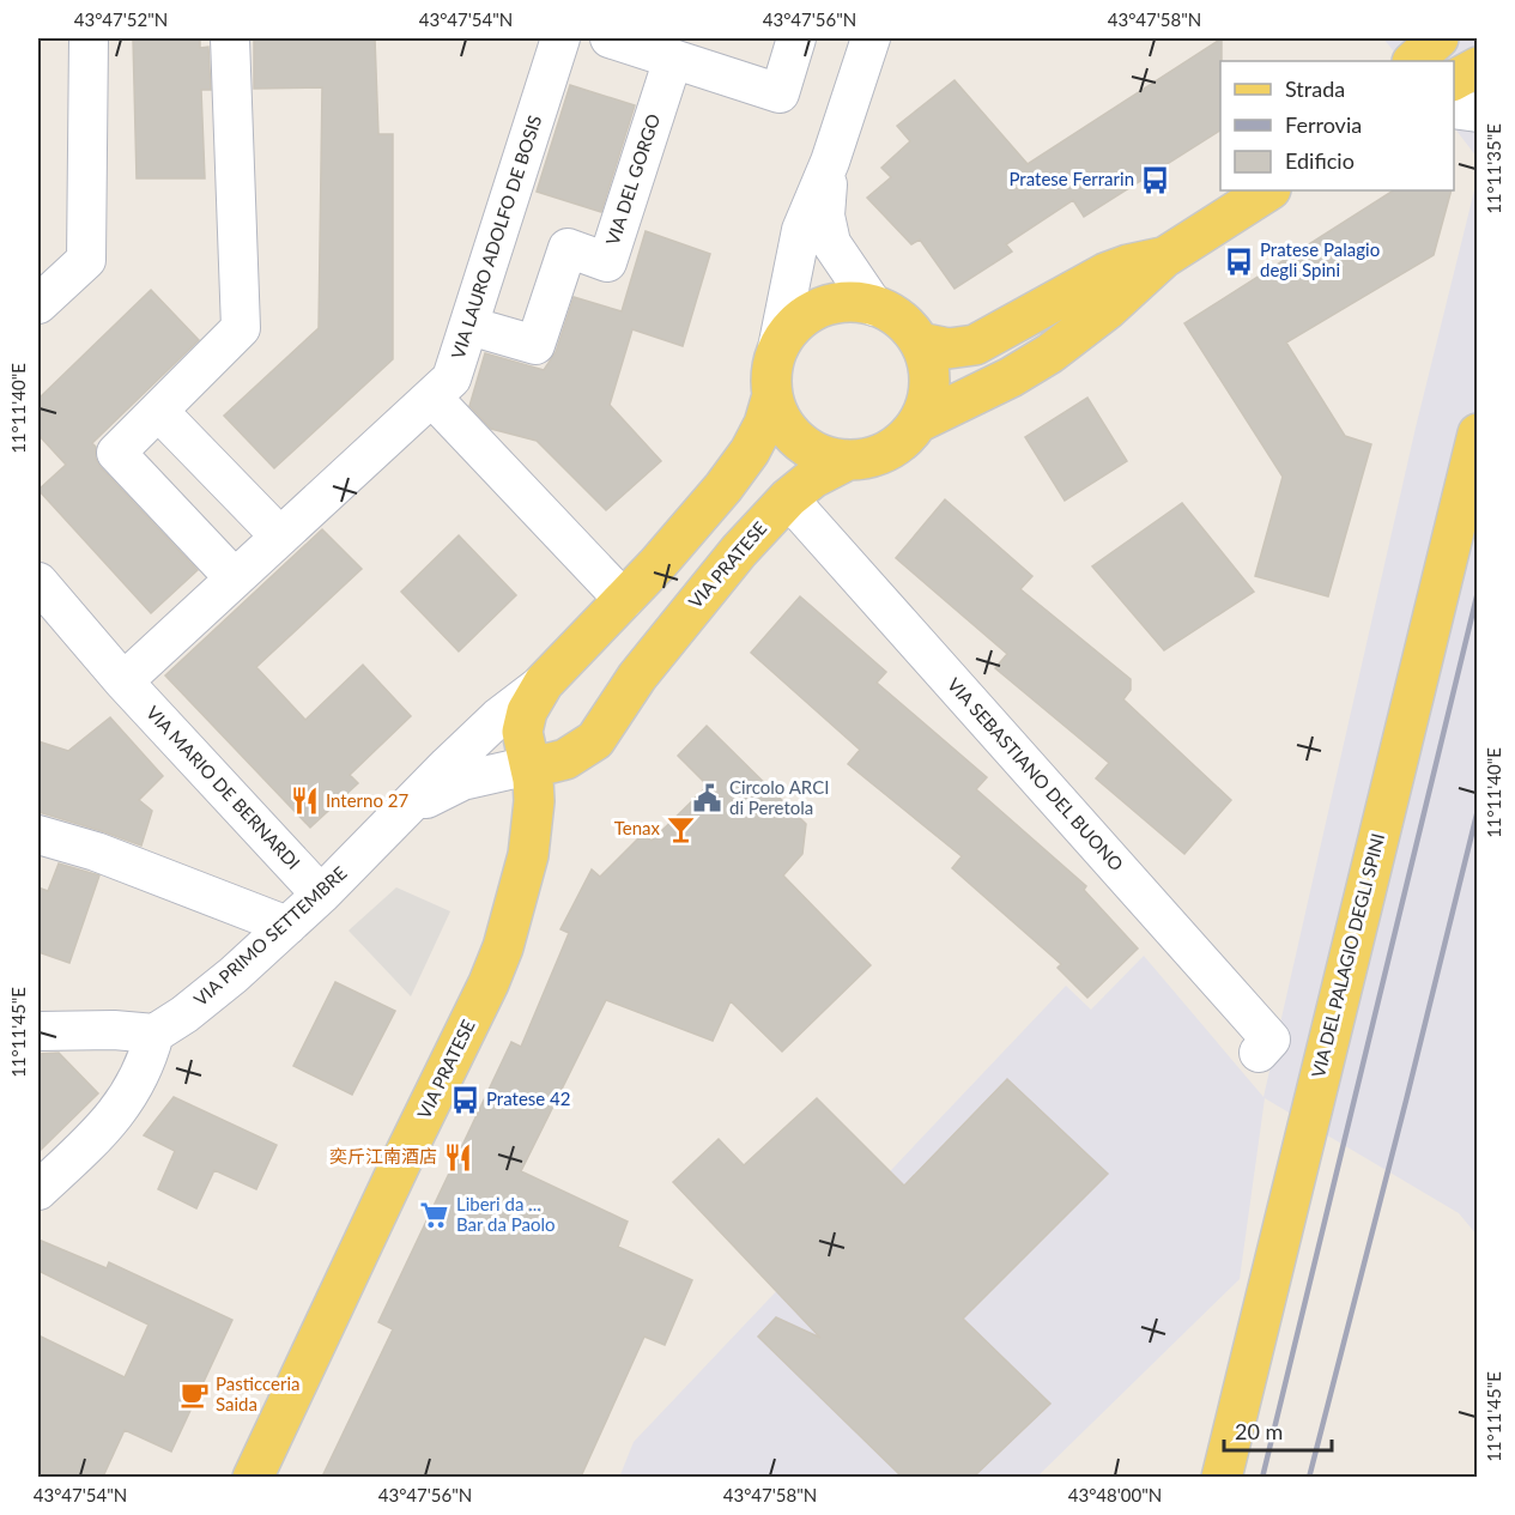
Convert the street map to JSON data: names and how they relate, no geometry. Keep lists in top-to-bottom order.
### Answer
{
  "streets": {
    "main road": ["VIA PRATESE", "VIA DEL PALAGIO DEGLI SPINI"],
    "street": [
      "VIA DEL GORGO",
      "VIA LAURO ADOLFO DE BOSIS",
      "VIA SEBASTIANO DEL BUONO",
      "VIA MARIO DE BERNARDI",
      "VIA PRIMO SETTEMBRE"
    ]
  },
  "crossings": [
    ["VIA DEL GORGO", "VIA LAURO ADOLFO DE BOSIS"],
    ["VIA PRATESE", "VIA SEBASTIANO DEL BUONO"],
    ["VIA PRATESE", "VIA PRIMO SETTEMBRE"],
    ["VIA MARIO DE BERNARDI", "VIA PRIMO SETTEMBRE"]
  ],
  "places": {
    "bus stop": ["Pratese Ferrarin", "Pratese Palagio degli Spini", "Pratese 42"],
    "public building": ["Circolo ARCI di Peretola"],
    "restaurant": ["Interno 27", "奕斤江南酒店"],
    "bar": ["Tenax"],
    "supermarket": ["Liberi da ... Bar da Paolo"],
    "cafe": ["Pasticceria Saida"]
  },
  "legend": ["Strada", "Ferrovia", "Edificio"],
  "scale_bar": "20 m",
  "coordinates": [
    "43°47'52\"N",
    "43°47'54\"N",
    "43°47'56\"N",
    "43°47'58\"N",
    "11°11'35\"E",
    "11°11'40\"E",
    "11°11'45\"E",
    "43°48'00\"N"
  ]
}
